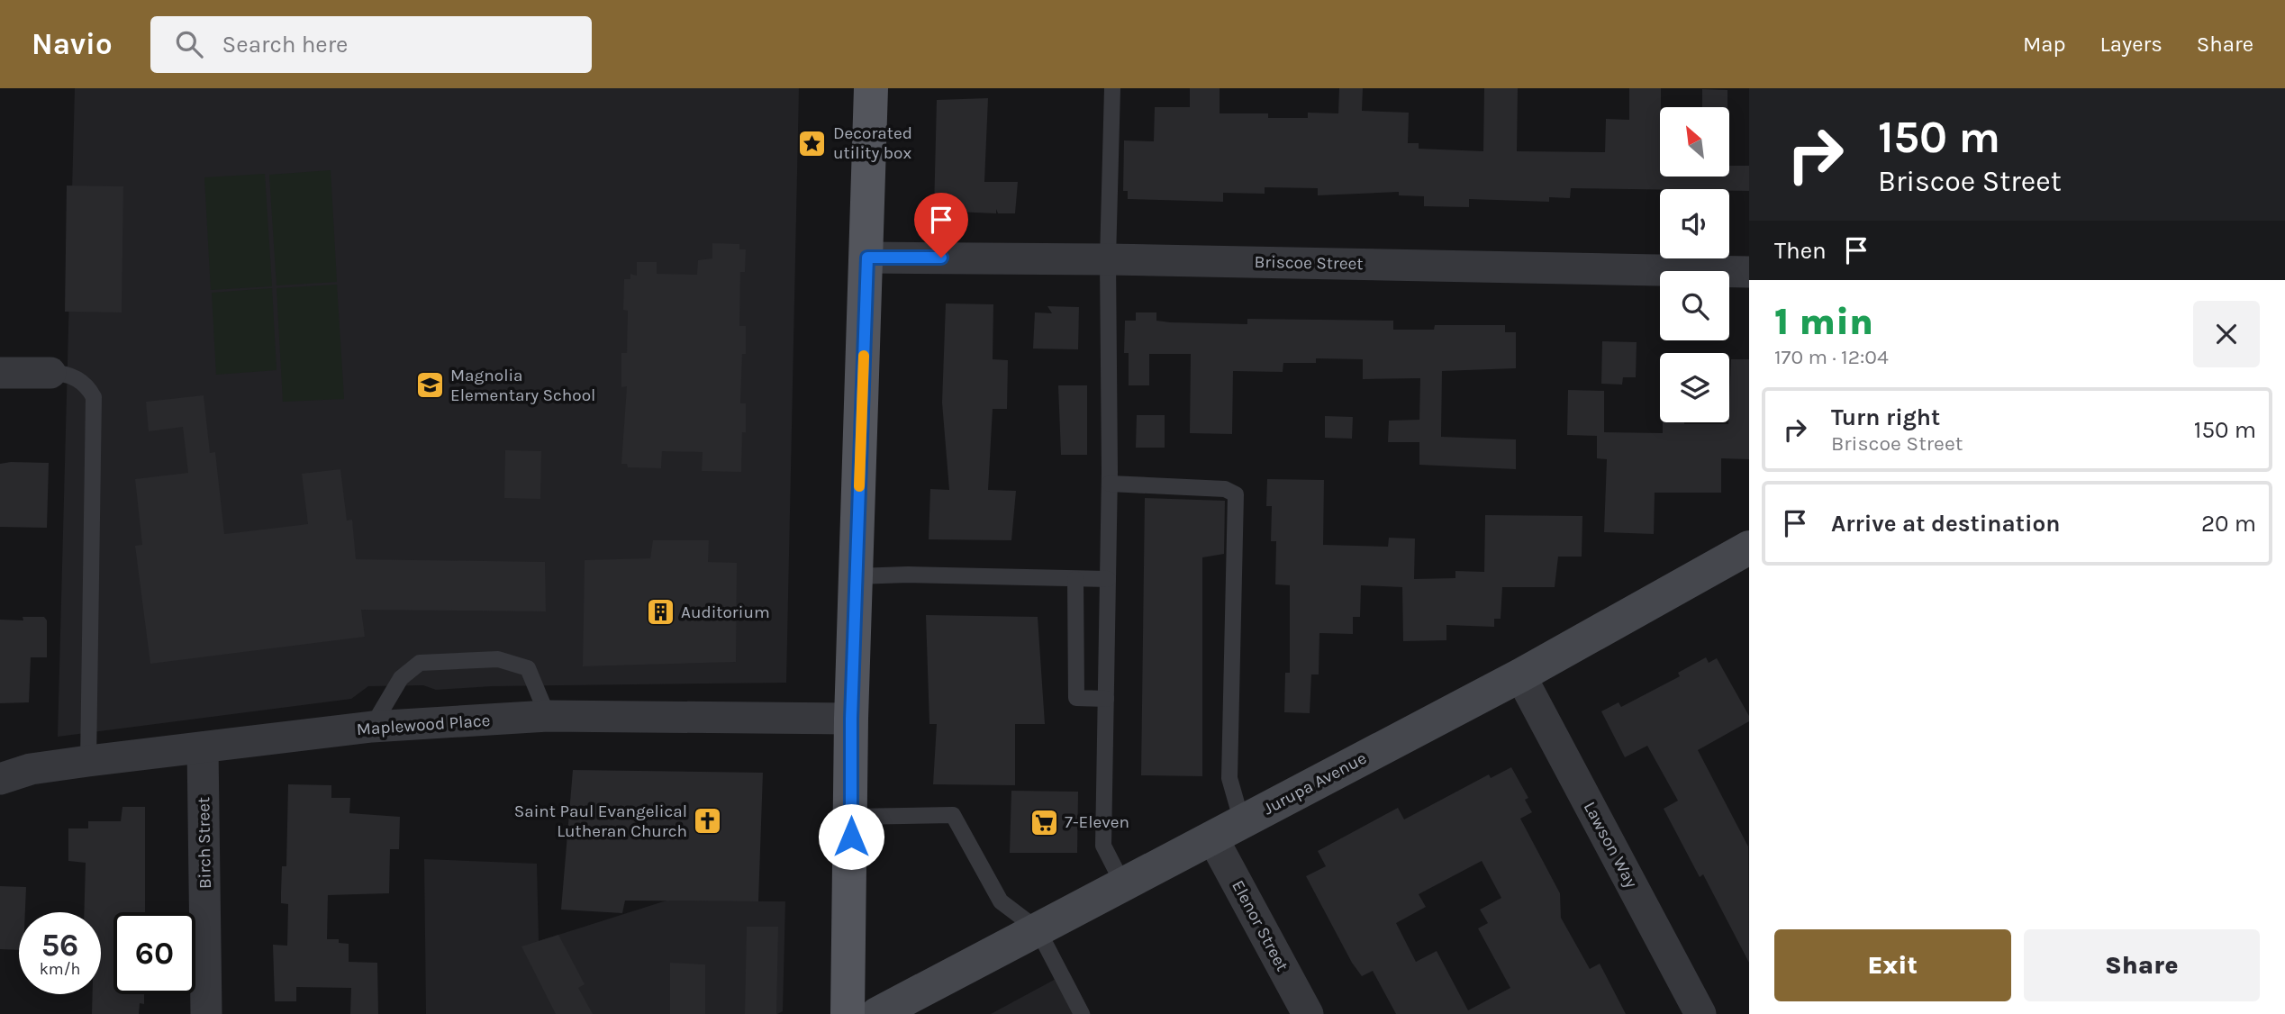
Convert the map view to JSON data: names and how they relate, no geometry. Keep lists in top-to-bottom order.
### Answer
{
  "streets": {
    "main road": ["Jurupa Avenue"],
    "street": [
      "Briscoe Street",
      "Maplewood Place",
      "Birch Street",
      "Lawson Way",
      "Elenor Street"
    ]
  },
  "crossings": [
    ["Maplewood Place", "Birch Street"],
    ["Jurupa Avenue", "Lawson Way"],
    ["Jurupa Avenue", "Elenor Street"]
  ],
  "places": {
    "place": ["Decorated utility box"],
    "school or university": ["Magnolia Elementary School"],
    "building": ["Auditorium"],
    "church": ["Saint Paul Evangelical Lutheran Church"],
    "supermarket": ["7-Eleven"]
  },
  "north": "top left",
  "page": {
    "header": "Navio",
    "search": "Search here",
    "nav": ["Map", "Layers", "Share"],
    "turn": ["150 m", "Briscoe Street"],
    "then": "Then",
    "heading": ["1 min", "170 m · 12:04"],
    "list": [
      {
        "name": "Turn right",
        "note": "Briscoe Street",
        "value": "150 m"
      },
      {
        "name": "Arrive at destination",
        "value": "20 m"
      }
    ],
    "speed": "56 km/h",
    "limit": "60",
    "buttons": ["Exit", "Share"]
  }
}
